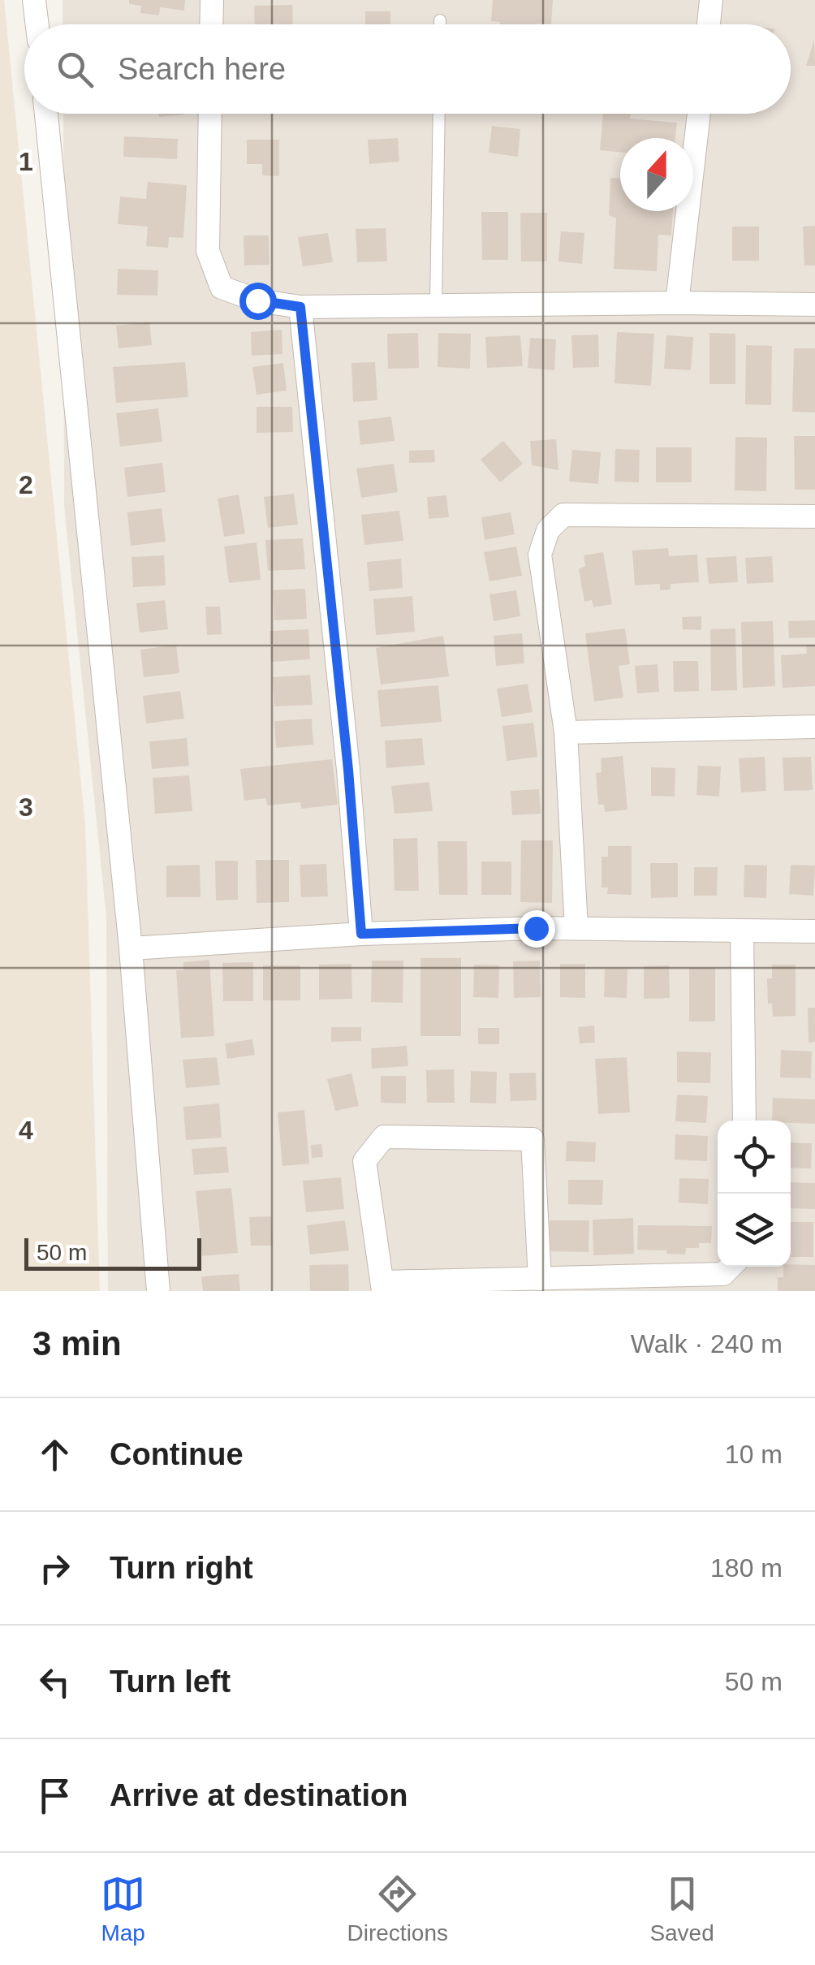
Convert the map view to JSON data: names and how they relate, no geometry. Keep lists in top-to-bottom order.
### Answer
{
  "scale_bar": "50 m",
  "north": "top",
  "page": {
    "search": "Search here",
    "scale": "50 m",
    "heading": ["3 min", "Walk · 240 m"],
    "list": [
      ["Continue", "10 m"],
      ["Turn right", "180 m"],
      ["Turn left", "50 m"],
      "Arrive at destination"
    ],
    "nav": ["Map", "Directions", "Saved"]
  },
  "grid": {
    "rows": [
      "1",
      "2",
      "3",
      "4"
    ]
  }
}
